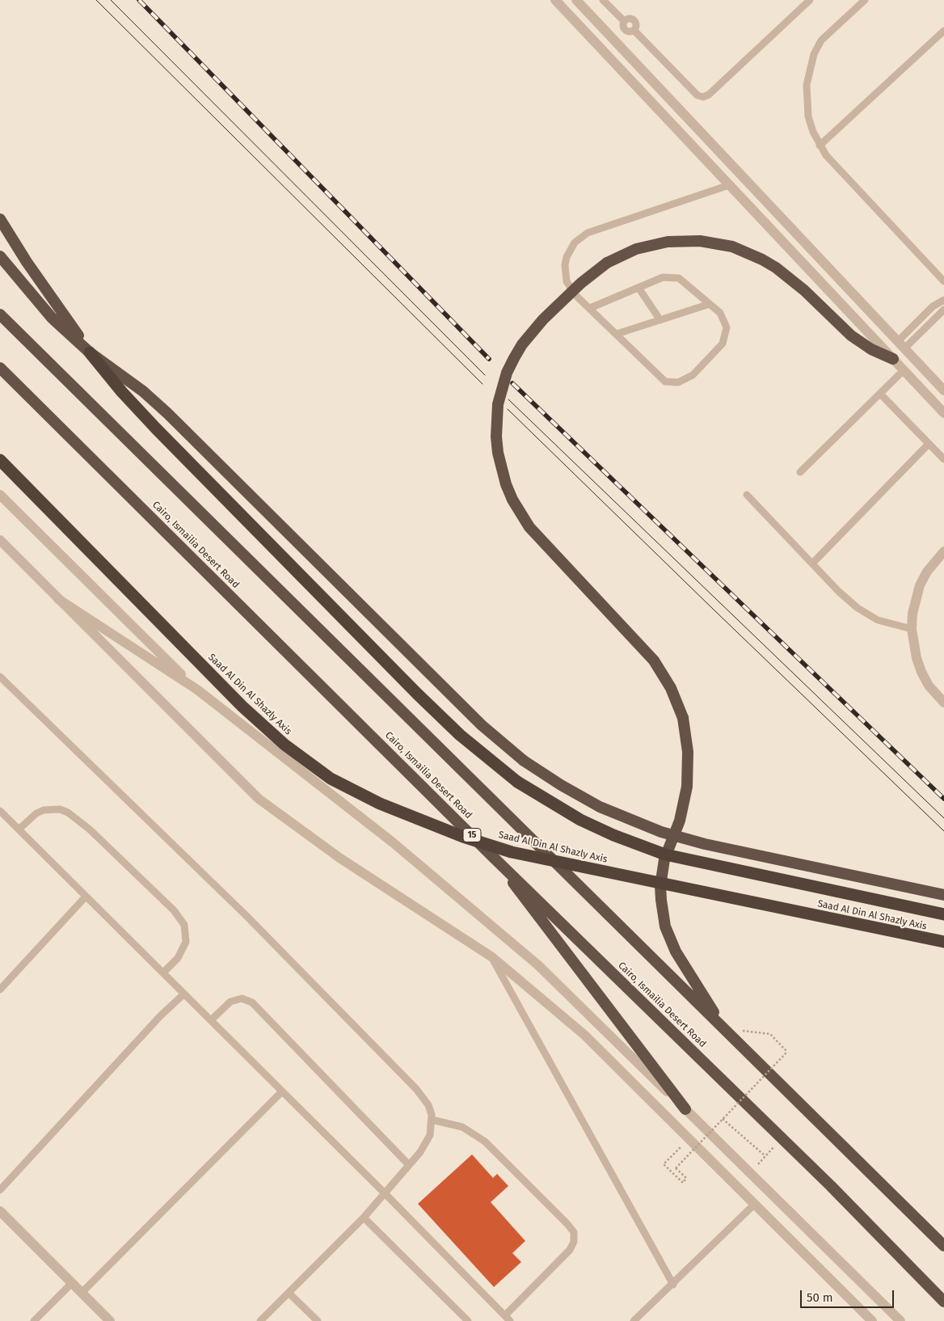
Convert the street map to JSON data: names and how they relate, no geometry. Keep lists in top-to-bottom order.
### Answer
{
  "streets": {
    "highway": ["Cairo, Ismailia Desert Road", "Saad Al Din Al Shazly Axis", "15"]
  },
  "scale_bar": "50 m"
}
